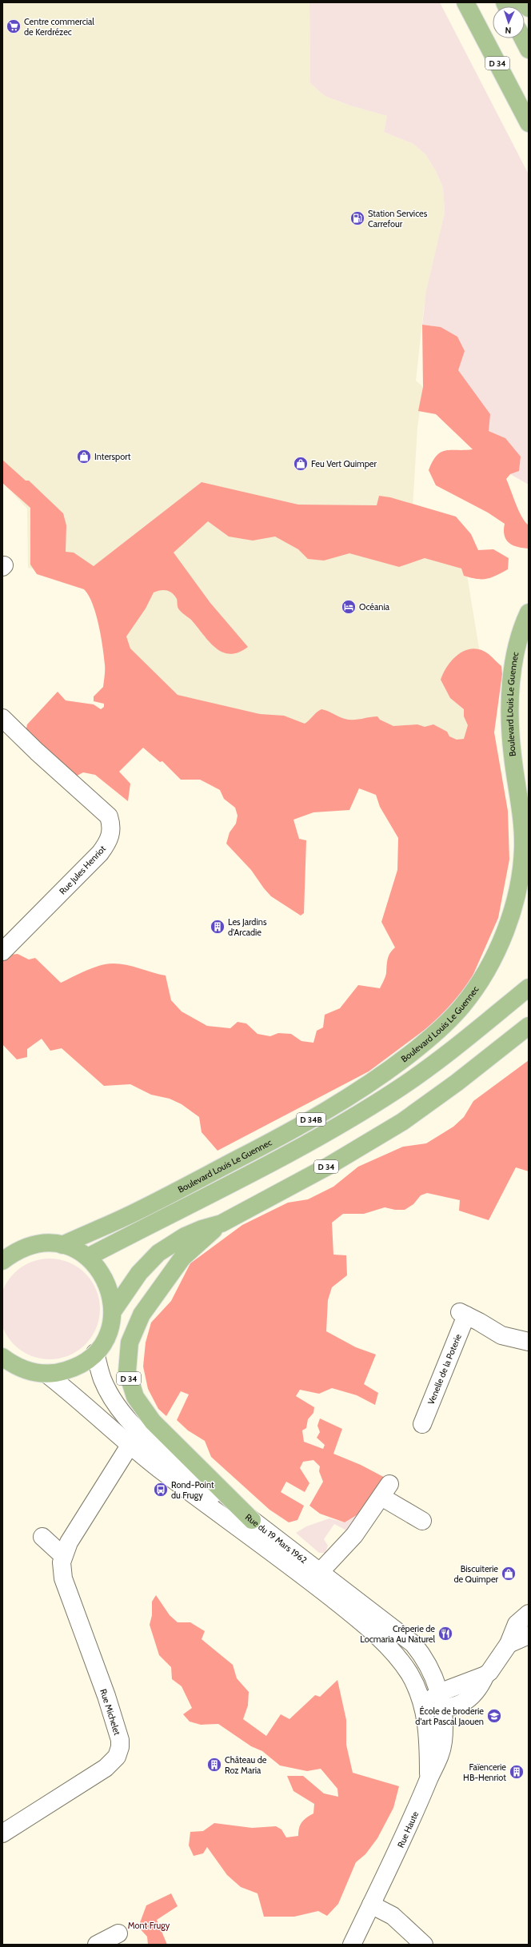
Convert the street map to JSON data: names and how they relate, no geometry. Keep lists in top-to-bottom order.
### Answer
{
  "streets": {
    "main road": ["D 34", "Boulevard Louis Le Guennec", "D 34B"],
    "street": [
      "Rue Jules Henriot",
      "Venelle de la Poterie",
      "Rue du 19 Mars 1962",
      "Rue Michelet",
      "Rue Haute"
    ]
  },
  "crossings": [
    ["D 34", "Rue du 19 Mars 1962"],
    ["Rue du 19 Mars 1962", "Rue Michelet"],
    ["Rue du 19 Mars 1962", "Rue Haute"]
  ],
  "parks": ["Mont Frugy"],
  "places": {
    "supermarket": ["Centre commercial de Kerdrézec"],
    "fuel station": ["Station Services Carrefour"],
    "shop": ["Intersport", "Feu Vert Quimper", "Biscuiterie de Quimper"],
    "hotel": ["Océania"],
    "building": ["Les Jardins d'Arcadie", "Château de Roz Maria", "Faïencerie HB-Henriot"],
    "bus stop": ["Rond-Point du Frugy"],
    "restaurant": ["Crêperie de Locmaria Au Naturel"],
    "school or university": ["École de broderie d'art Pascal Jaouen"]
  },
  "north": "bottom"
}
